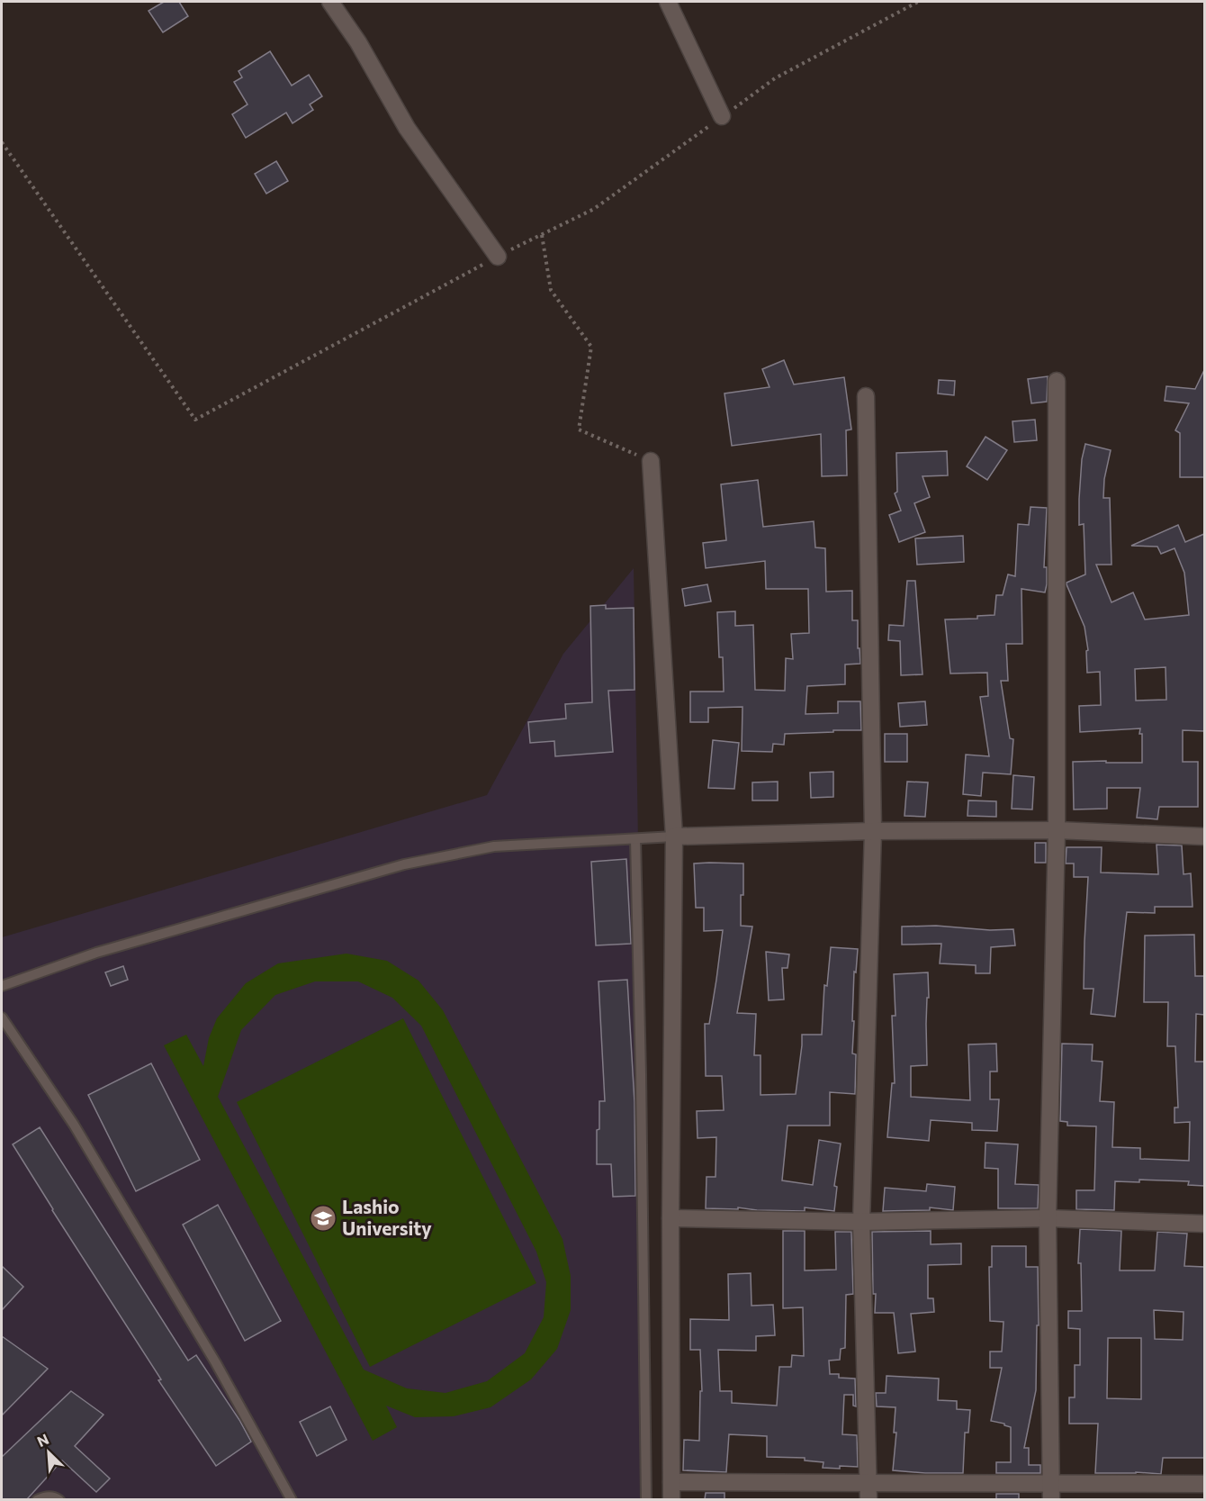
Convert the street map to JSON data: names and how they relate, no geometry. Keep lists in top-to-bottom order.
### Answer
{
  "places": {
    "school or university": ["Lashio University"]
  },
  "north": "top left"
}
